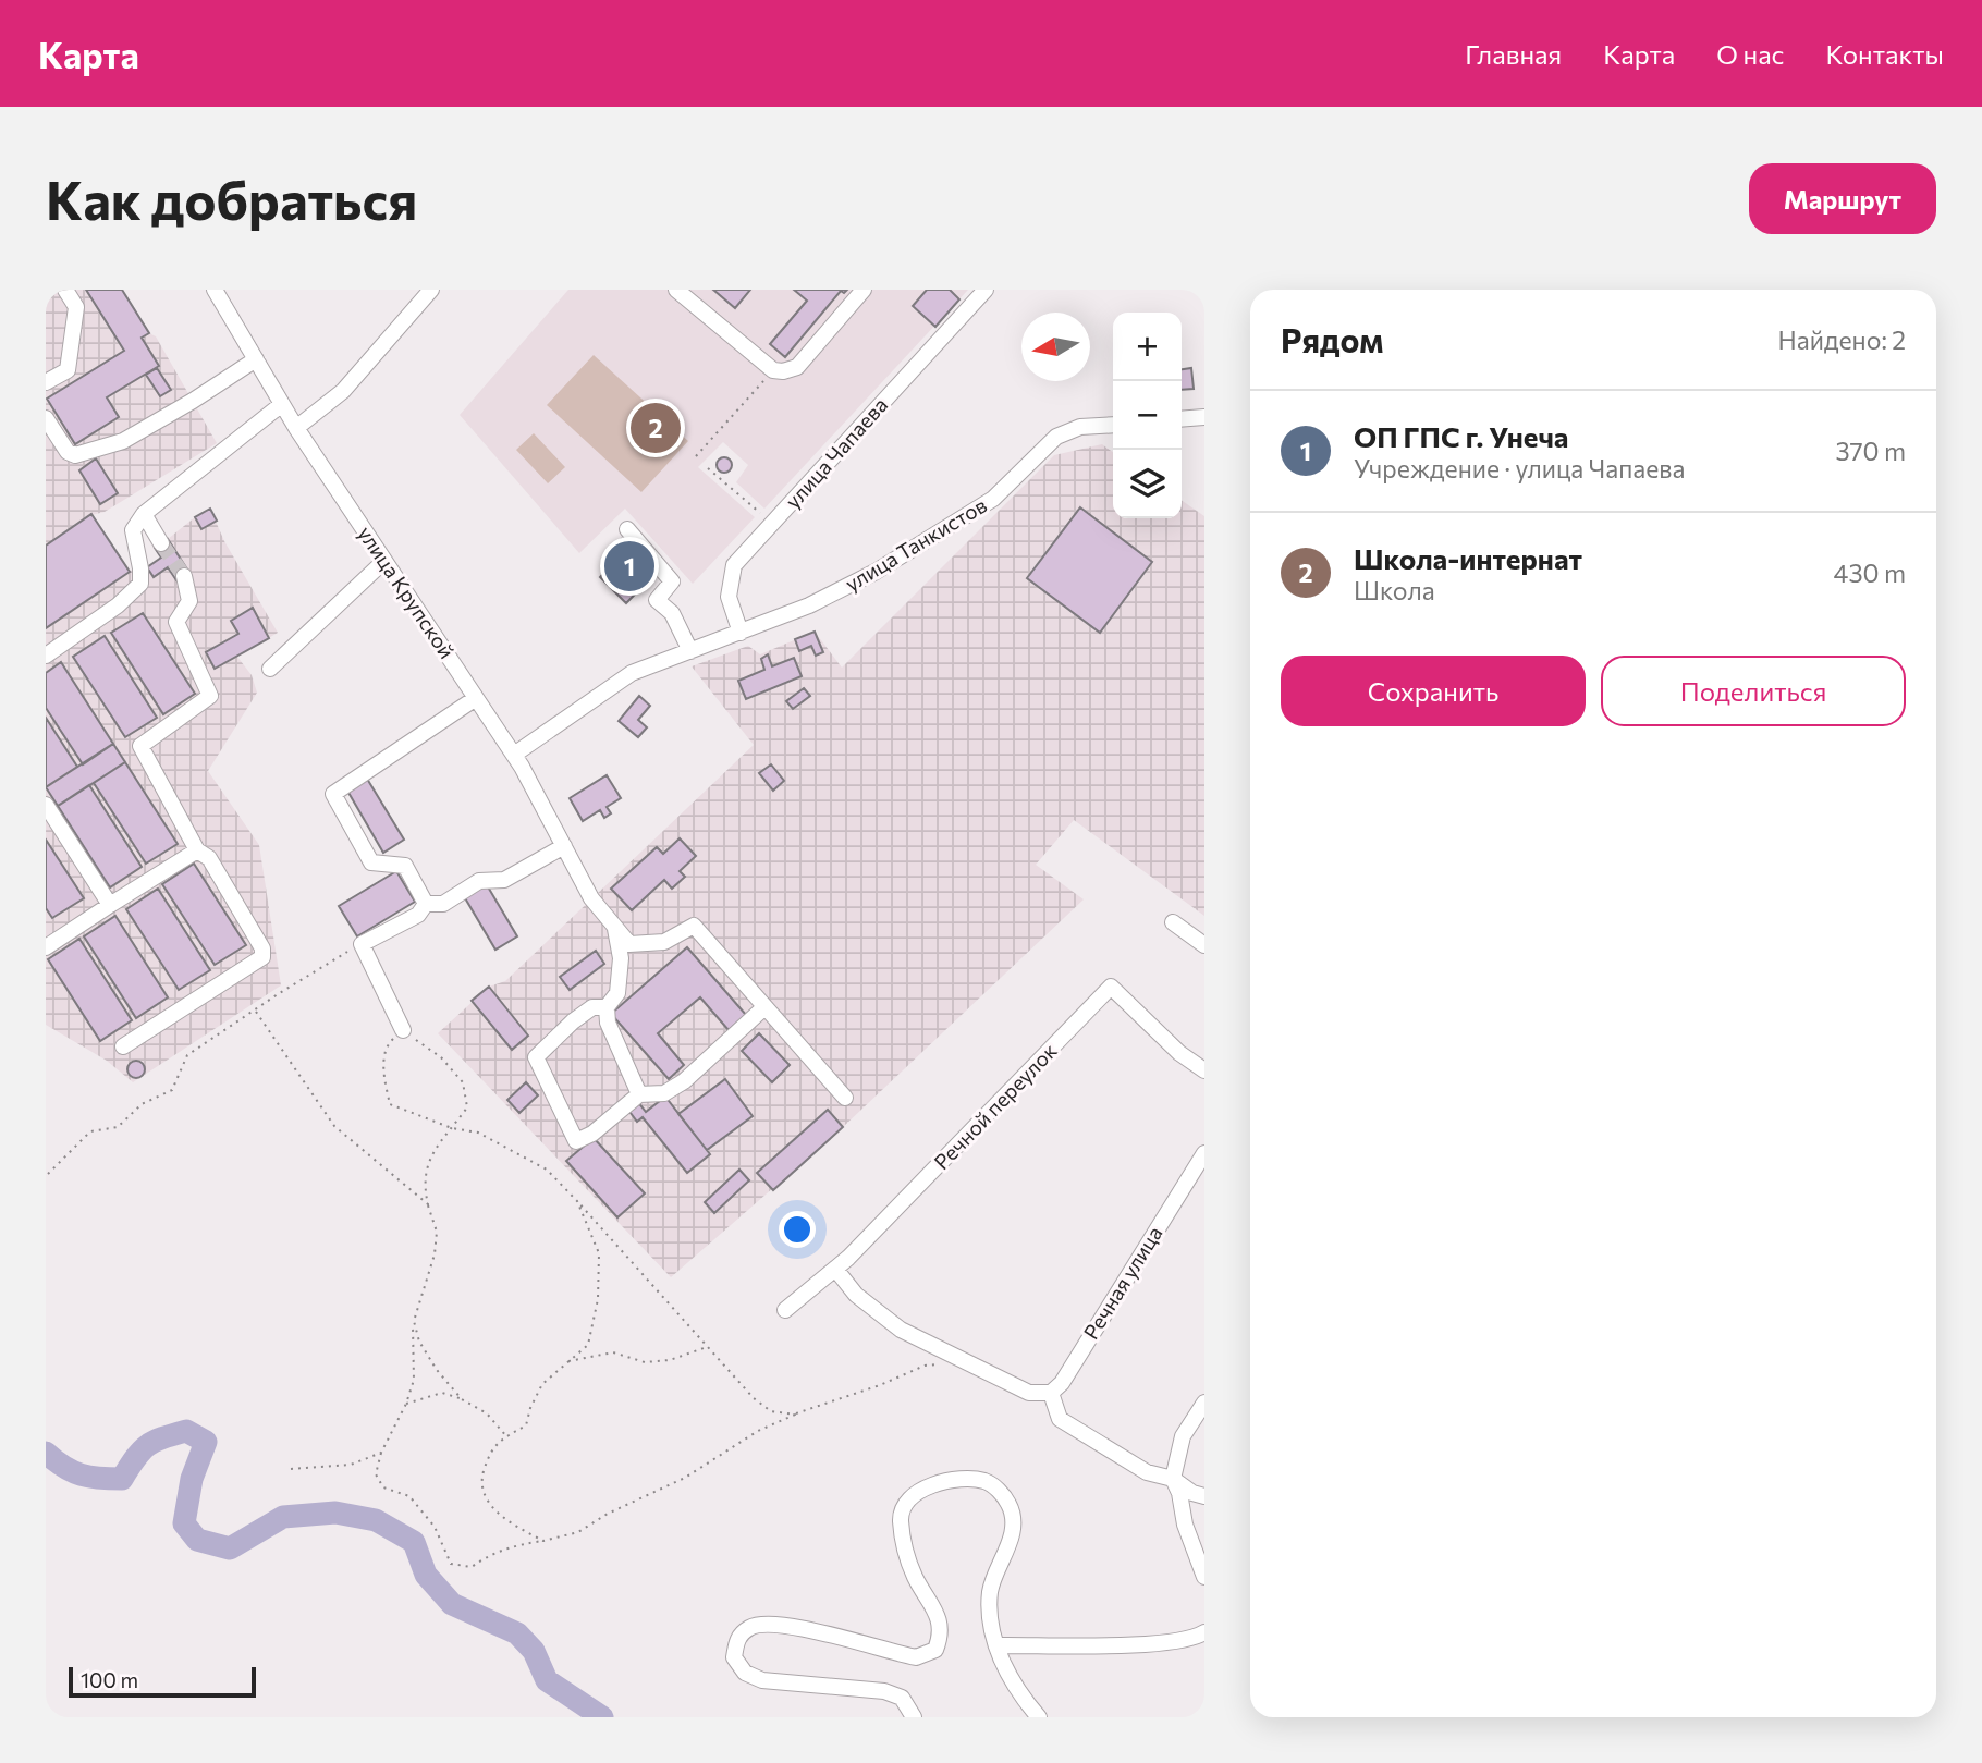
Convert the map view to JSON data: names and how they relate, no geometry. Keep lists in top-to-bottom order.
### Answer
{
  "streets": {
    "street": [
      "улица Чапаева",
      "улица Танкистов",
      "улица Крупской",
      "Речной переулок",
      "Речная улица"
    ]
  },
  "crossings": [
    ["улица Чапаева", "улица Танкистов"],
    ["улица Танкистов", "улица Крупской"]
  ],
  "scale_bar": "100 m",
  "north": "left",
  "page": {
    "header": "Карта",
    "nav": [
      "Главная",
      "Карта",
      "О нас",
      "Контакты"
    ],
    "buttons": [
      "Маршрут",
      ["Сохранить", "Поделиться"]
    ],
    "title": "Как добраться",
    "heading": ["Рядом", "Найдено: 2"],
    "map_buttons": ["+", "−"],
    "list": [
      {
        "mark": "1",
        "name": "ОП ГПС г. Унеча",
        "note": "Учреждение · улица Чапаева",
        "value": "370 m"
      },
      {
        "mark": "2",
        "name": "Школа-интернат",
        "note": "Школа",
        "value": "430 m"
      }
    ],
    "pins": ["2", "1"],
    "scale": "100 m"
  }
}
